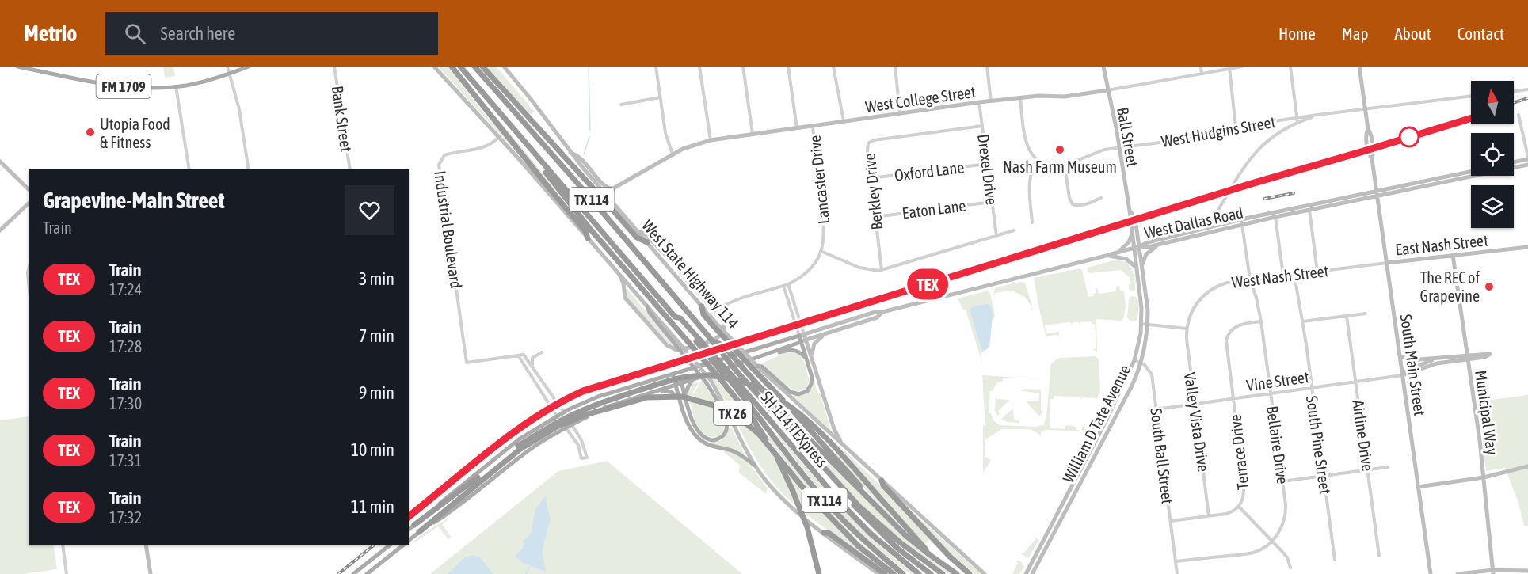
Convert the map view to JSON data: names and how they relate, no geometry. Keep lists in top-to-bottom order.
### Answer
{
  "streets": {
    "highway": ["TX 114", "TX 26", "SH 114 TEXpress"],
    "main road": [
      "FM 1709",
      "West College Street",
      "Ball Street",
      "West Dallas Road",
      "East Nash Street",
      "West State Highway 114",
      "South Main Street",
      "Vine Street",
      "Municipal Way",
      "William D Tate Avenue"
    ],
    "street": [
      "Bank Street",
      "West Hudgins Street",
      "Drexel Drive",
      "Oxford Lane",
      "Lancaster Drive",
      "Berkley Drive",
      "Eaton Lane",
      "Industrial Boulevard",
      "West Nash Street",
      "Valley Vista Drive",
      "Airline Drive",
      "Bellaire Drive",
      "South Pine Street",
      "Terrace Drive",
      "South Ball Street"
    ]
  },
  "crossings": [
    ["West College Street", "Ball Street"],
    ["West College Street", "Drexel Drive"],
    ["West College Street", "Lancaster Drive"],
    ["West Hudgins Street", "Ball Street"],
    ["West Hudgins Street", "West Dallas Road"],
    ["West Hudgins Street", "South Main Street"],
    ["Ball Street", "West Dallas Road"],
    ["Ball Street", "William D Tate Avenue"],
    ["Drexel Drive", "Oxford Lane"],
    ["Drexel Drive", "Berkley Drive"],
    ["Drexel Drive", "Eaton Lane"],
    ["Oxford Lane", "Berkley Drive"],
    ["Berkley Drive", "Eaton Lane"],
    ["TX 114", "SH 114 TEXpress"],
    ["West Dallas Road", "South Main Street"],
    ["West Dallas Road", "William D Tate Avenue"],
    ["West Dallas Road", "Bellaire Drive"],
    ["East Nash Street", "West Nash Street"],
    ["East Nash Street", "South Main Street"],
    ["East Nash Street", "Municipal Way"],
    ["West Nash Street", "South Main Street"],
    ["West Nash Street", "Valley Vista Drive"],
    ["West Nash Street", "Bellaire Drive"],
    ["West Nash Street", "South Pine Street"],
    ["South Main Street", "Vine Street"],
    ["Vine Street", "Municipal Way"],
    ["Vine Street", "Valley Vista Drive"],
    ["Vine Street", "Airline Drive"],
    ["Vine Street", "Bellaire Drive"],
    ["Vine Street", "South Pine Street"],
    ["Vine Street", "Terrace Drive"],
    ["Vine Street", "South Ball Street"],
    ["Valley Vista Drive", "Terrace Drive"],
    ["William D Tate Avenue", "South Ball Street"],
    ["Bellaire Drive", "Terrace Drive"],
    ["Bellaire Drive", "South Ball Street"],
    ["Terrace Drive", "South Ball Street"]
  ],
  "places": ["Utopia Food & Fitness", "Nash Farm Museum", "The REC of Grapevine"],
  "north": "top",
  "page": {
    "header": "Metrio",
    "search": "Search here",
    "nav": [
      "Home",
      "Map",
      "About",
      "Contact"
    ],
    "on_map": "TEX",
    "heading": ["Grapevine-Main Street", "Train"],
    "list": [
      {
        "mark": "TEX",
        "name": "Train",
        "note": "17:24",
        "value": "3 min"
      },
      {
        "mark": "TEX",
        "name": "Train",
        "note": "17:28",
        "value": "7 min"
      },
      {
        "mark": "TEX",
        "name": "Train",
        "note": "17:30",
        "value": "9 min"
      },
      {
        "mark": "TEX",
        "name": "Train",
        "note": "17:31",
        "value": "10 min"
      },
      {
        "mark": "TEX",
        "name": "Train",
        "note": "17:32",
        "value": "11 min"
      }
    ]
  }
}
